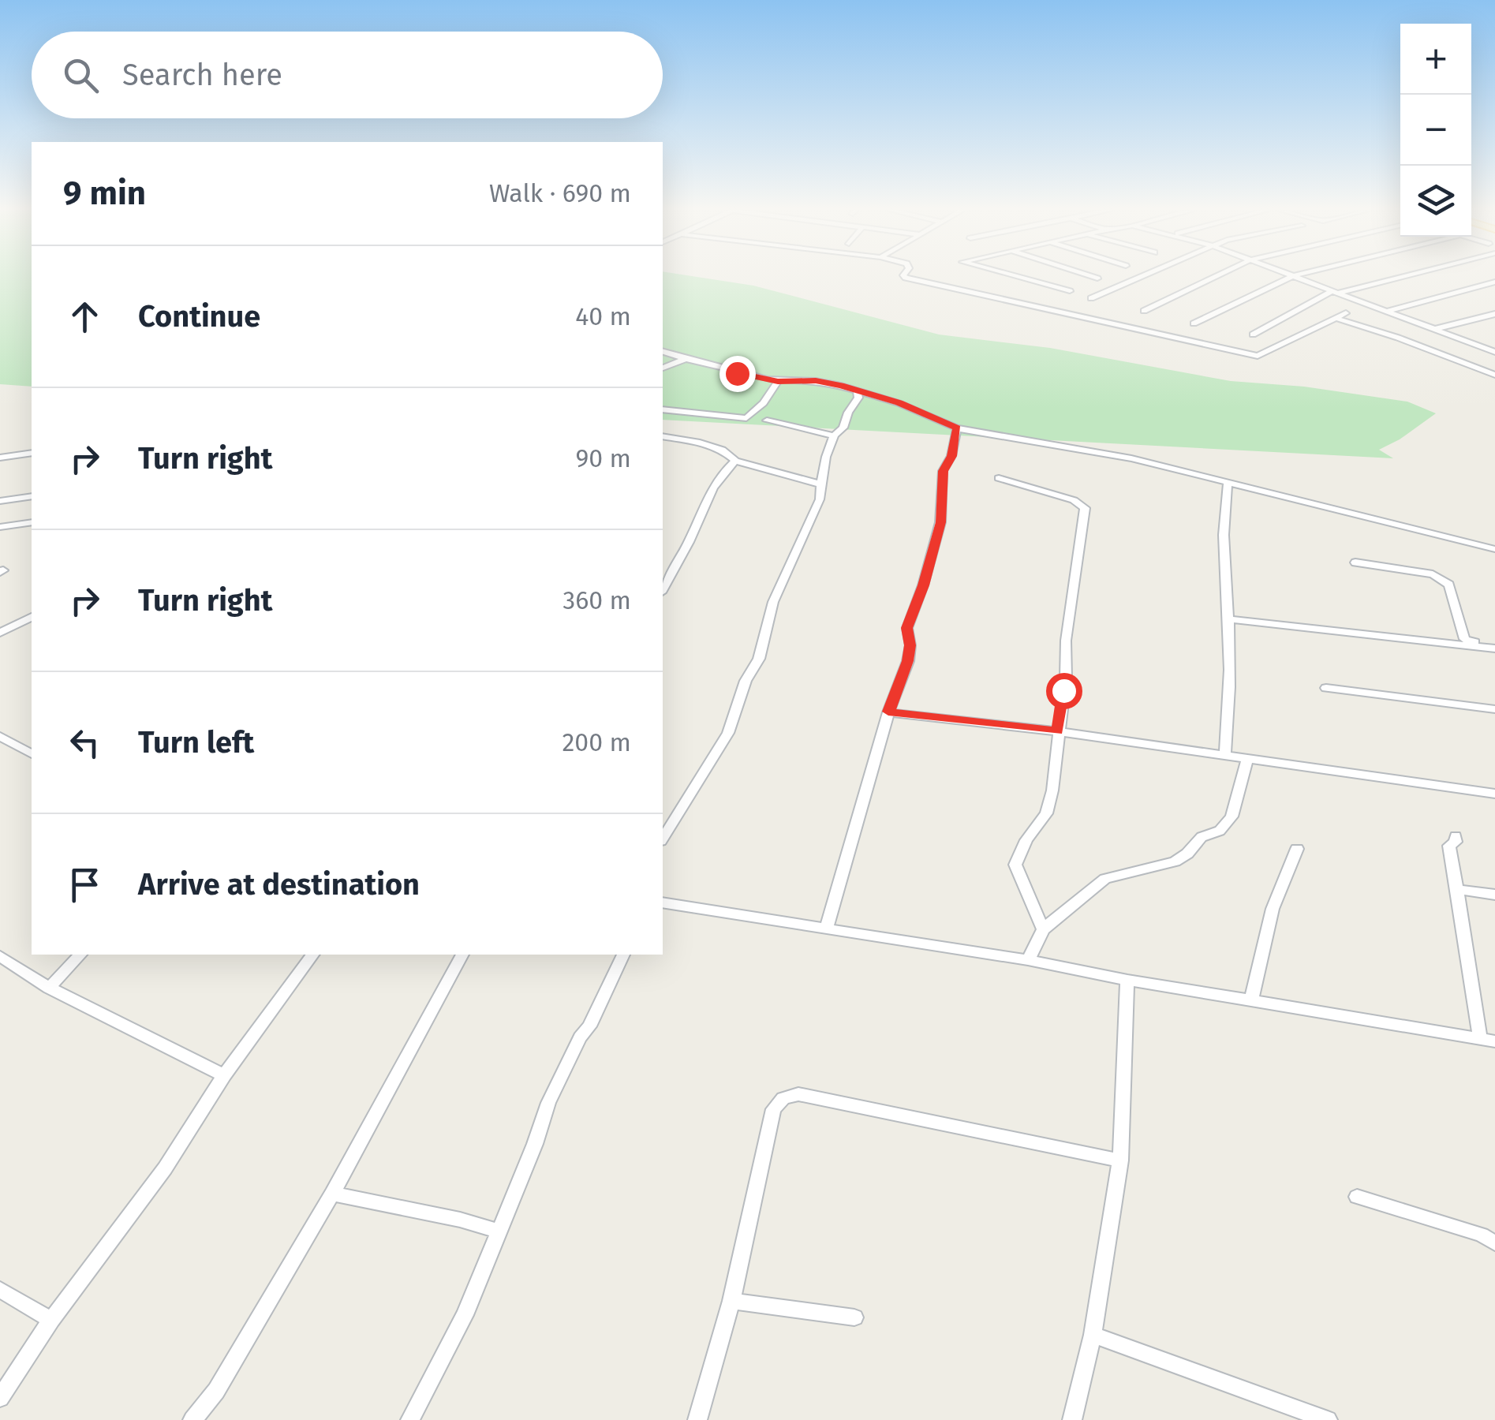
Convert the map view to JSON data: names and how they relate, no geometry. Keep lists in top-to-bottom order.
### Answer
{
  "page": {
    "map_buttons": ["+", "−"],
    "search": "Search here",
    "heading": ["9 min", "Walk · 690 m"],
    "list": [
      ["Continue", "40 m"],
      ["Turn right", "90 m"],
      ["Turn right", "360 m"],
      ["Turn left", "200 m"],
      "Arrive at destination"
    ]
  }
}
